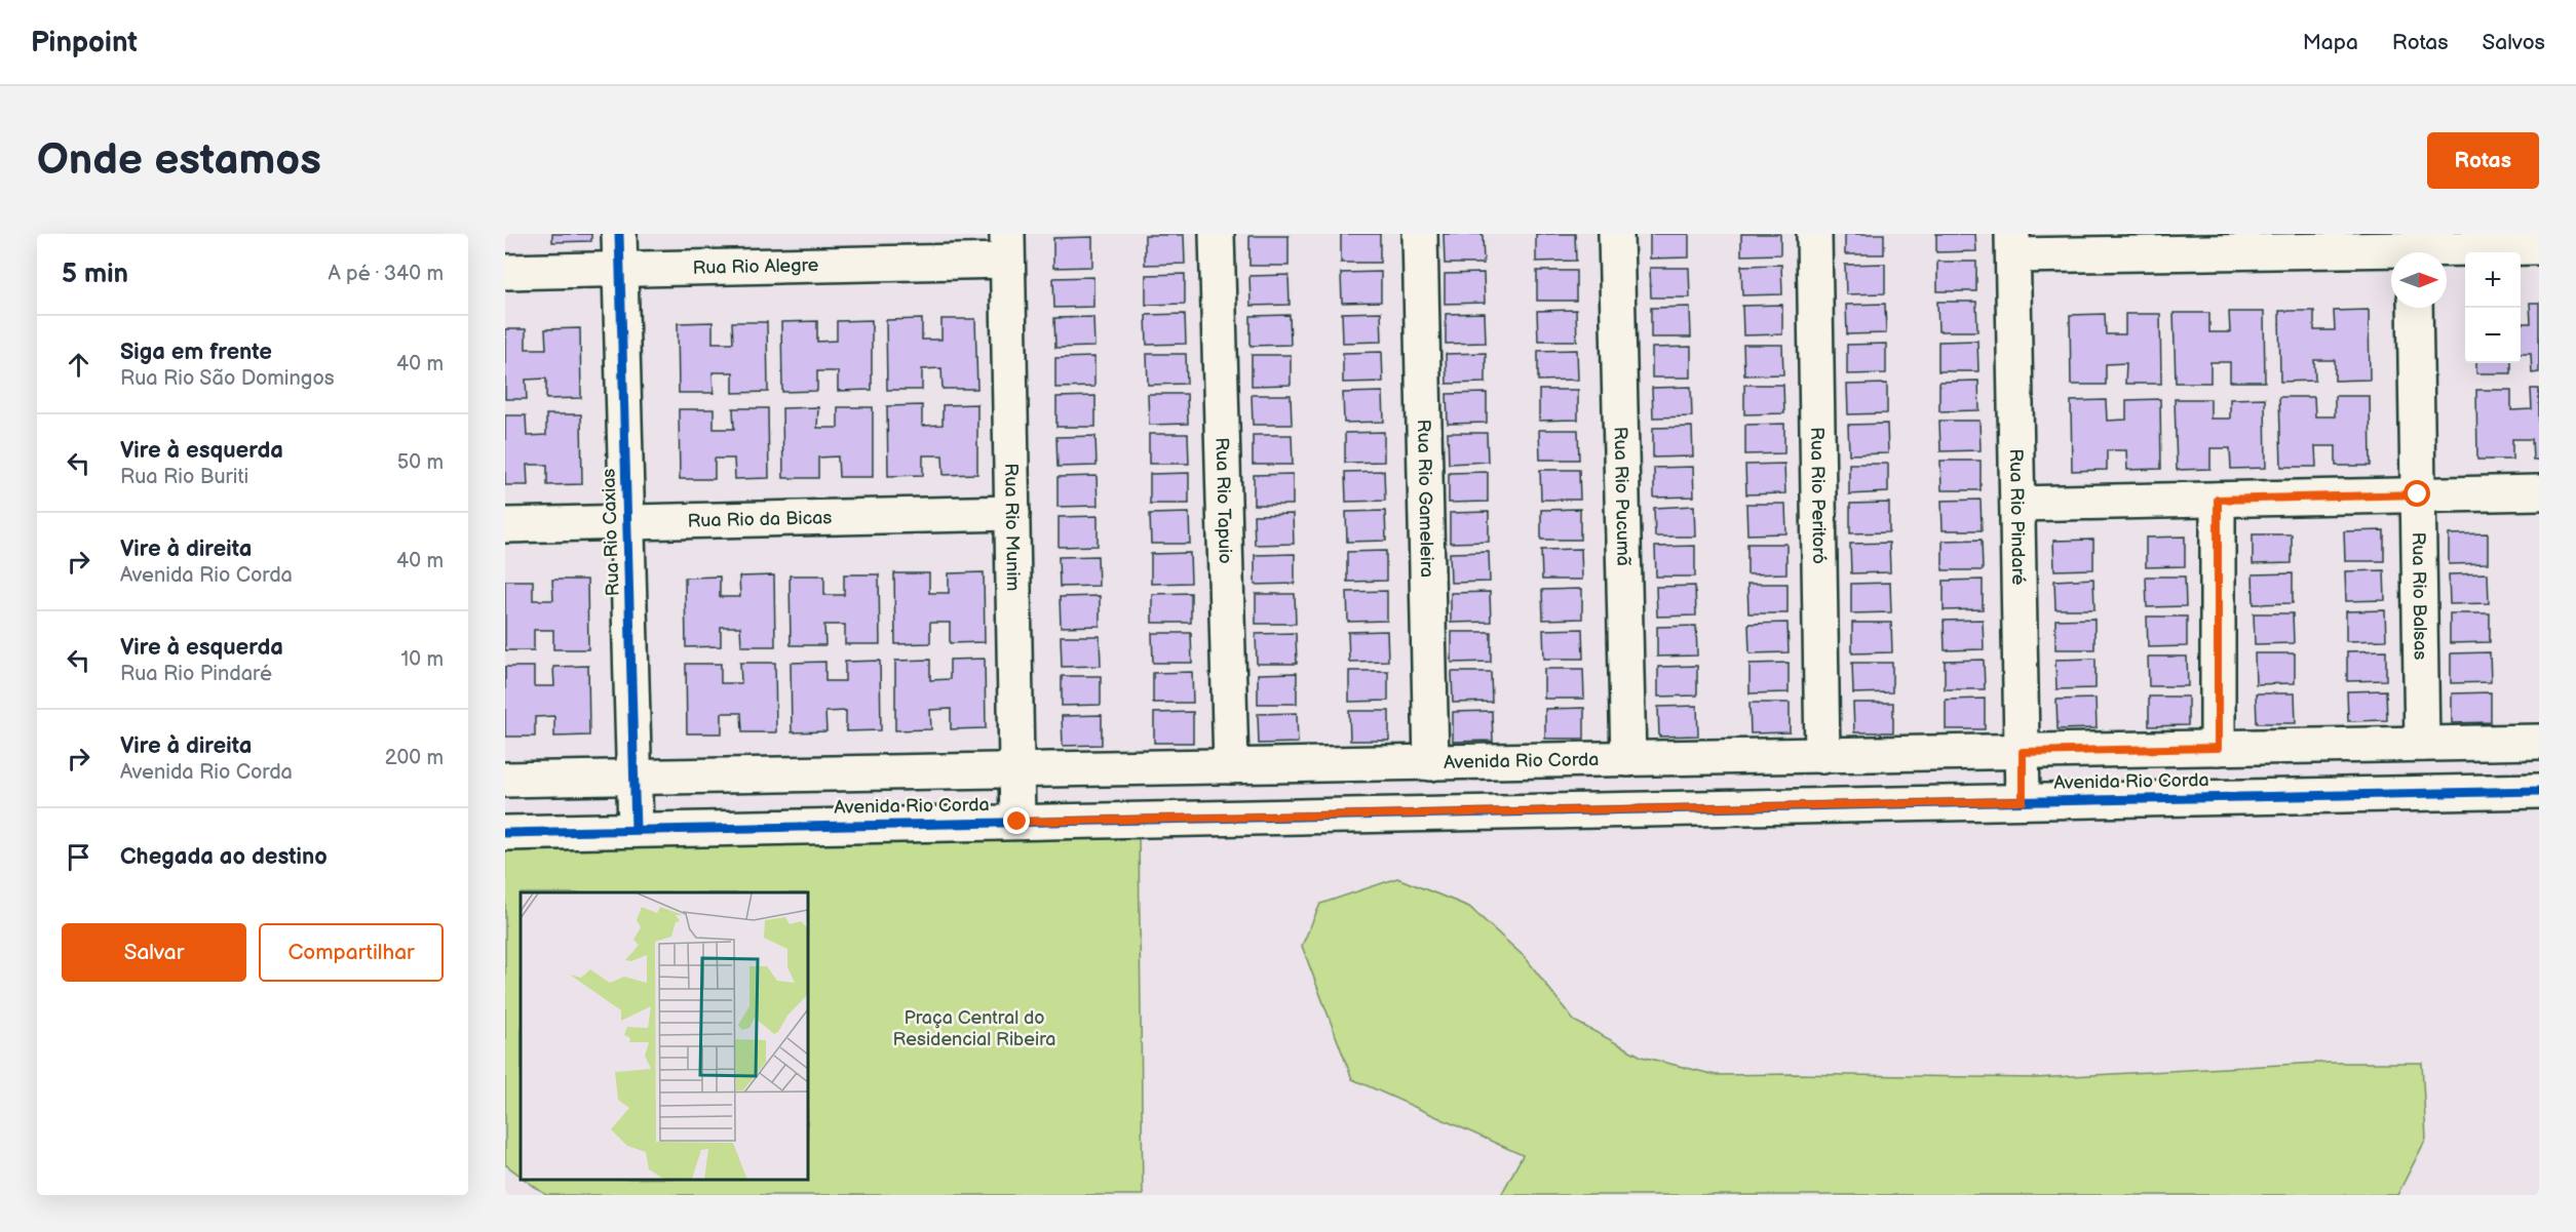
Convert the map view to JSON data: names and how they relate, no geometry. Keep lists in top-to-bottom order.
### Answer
{
  "streets": {
    "street": [
      "Rua Rio Alegre",
      "Rua Rio Peritoró",
      "Rua Rio Pucumã",
      "Rua Rio Gameleira",
      "Rua Rio Tapuio",
      "Rua Rio Pindaré",
      "Rua Rio da Bicas",
      "Rua Rio Munim",
      "Rua Rio Caxias",
      "Rua Rio Balsas",
      "Avenida Rio Corda"
    ]
  },
  "crossings": [
    ["Rua Rio Alegre", "Rua Rio Munim"],
    ["Rua Rio Alegre", "Rua Rio Caxias"],
    ["Rua Rio Peritoró", "Avenida Rio Corda"],
    ["Rua Rio Pucumã", "Avenida Rio Corda"],
    ["Rua Rio Gameleira", "Avenida Rio Corda"],
    ["Rua Rio Tapuio", "Avenida Rio Corda"],
    ["Rua Rio Pindaré", "Avenida Rio Corda"],
    ["Rua Rio da Bicas", "Rua Rio Munim"],
    ["Rua Rio da Bicas", "Rua Rio Caxias"],
    ["Rua Rio Munim", "Avenida Rio Corda"],
    ["Rua Rio Caxias", "Avenida Rio Corda"],
    ["Rua Rio Balsas", "Avenida Rio Corda"]
  ],
  "parks": ["Praça Central do Residencial Ribeira"],
  "north": "right",
  "page": {
    "header": "Pinpoint",
    "nav": ["Mapa", "Rotas", "Salvos"],
    "buttons": [
      "Rotas",
      ["Salvar", "Compartilhar"]
    ],
    "title": "Onde estamos",
    "heading": ["5 min", "A pé · 340 m"],
    "map_buttons": ["+", "−"],
    "list": [
      ["Siga em frente", "Rua Rio São Domingos", "40 m"],
      ["Vire à esquerda", "Rua Rio Buriti", "50 m"],
      ["Vire à direita", "Avenida Rio Corda", "40 m"],
      ["Vire à esquerda", "Rua Rio Pindaré", "10 m"],
      ["Vire à direita", "Avenida Rio Corda", "200 m"],
      "Chegada ao destino"
    ]
  }
}
